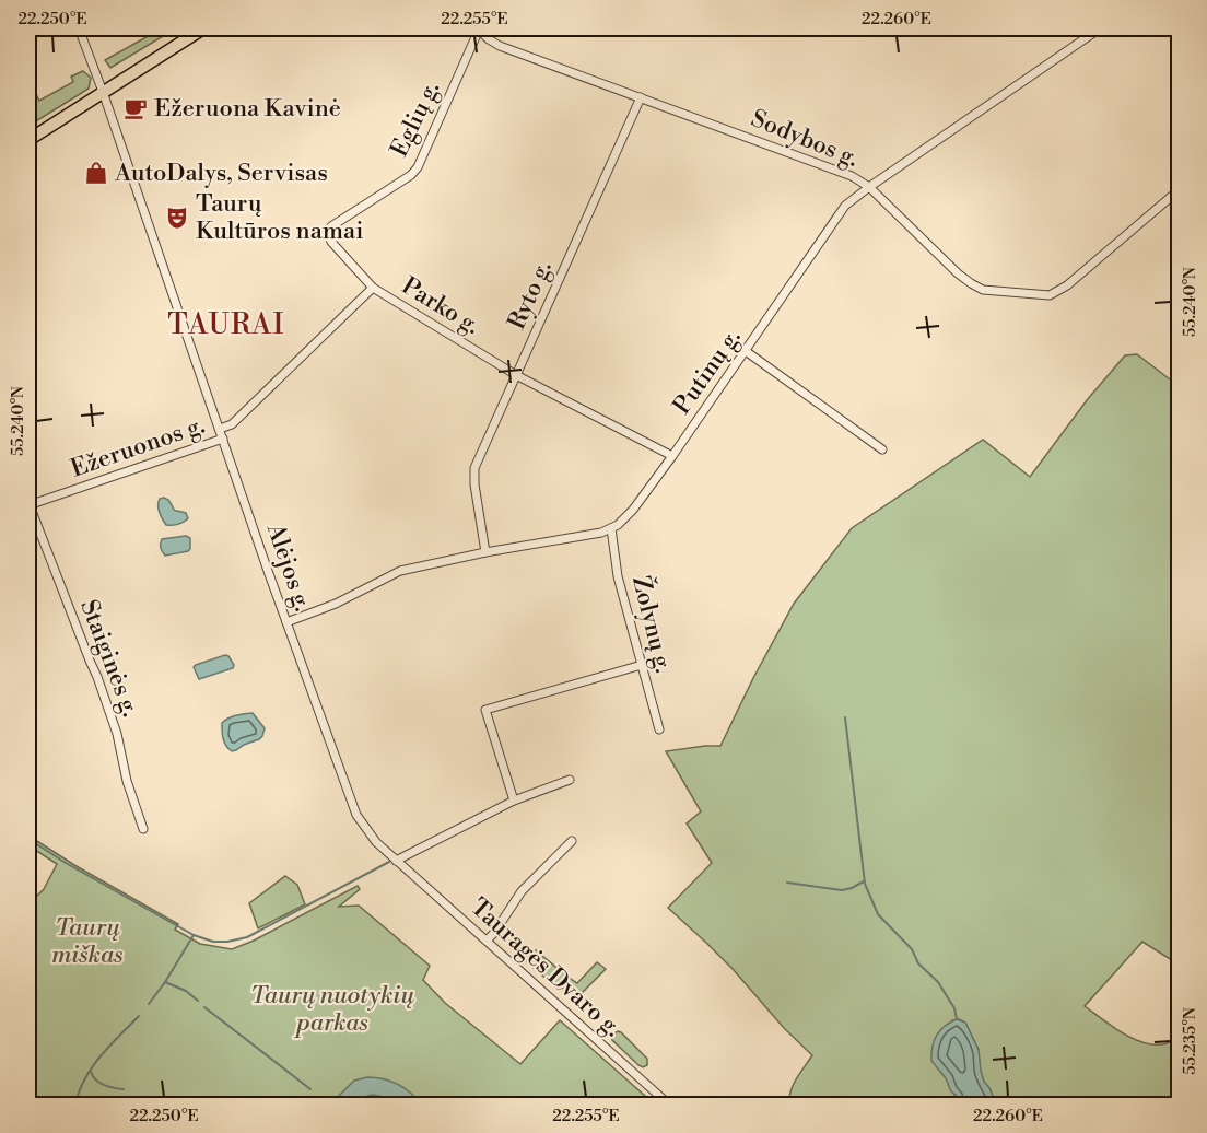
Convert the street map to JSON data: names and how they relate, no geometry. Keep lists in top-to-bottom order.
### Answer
{
  "streets": {
    "street": [
      "Eglių g.",
      "Sodybos g.",
      "Ryto g.",
      "Parko g.",
      "Putinų g.",
      "Ežeruonos g.",
      "Alėjos g.",
      "Žolynų g.",
      "Staiginės g.",
      "Tauragės Dvaro g."
    ]
  },
  "crossings": [
    ["Eglių g.", "Sodybos g."],
    ["Eglių g.", "Parko g."],
    ["Sodybos g.", "Ryto g."],
    ["Sodybos g.", "Putinų g."],
    ["Ryto g.", "Parko g."],
    ["Ryto g.", "Putinų g."],
    ["Parko g.", "Putinų g."],
    ["Parko g.", "Alėjos g."],
    ["Putinų g.", "Alėjos g."],
    ["Putinų g.", "Žolynų g."],
    ["Ežeruonos g.", "Alėjos g."],
    ["Ežeruonos g.", "Staiginės g."],
    ["Alėjos g.", "Tauragės Dvaro g."]
  ],
  "districts": ["TAURAI"],
  "parks": ["Taurų miškas", "Taurų nuotykių parkas"],
  "places": {
    "cafe": ["Ežeruona Kavinė"],
    "shop": ["AutoDalys, Servisas"],
    "theatre": ["Taurų Kultūros namai"]
  },
  "coordinates": [
    "22.250°E",
    "22.255°E",
    "22.260°E",
    "55.240°N",
    "55.235°N"
  ]
}
